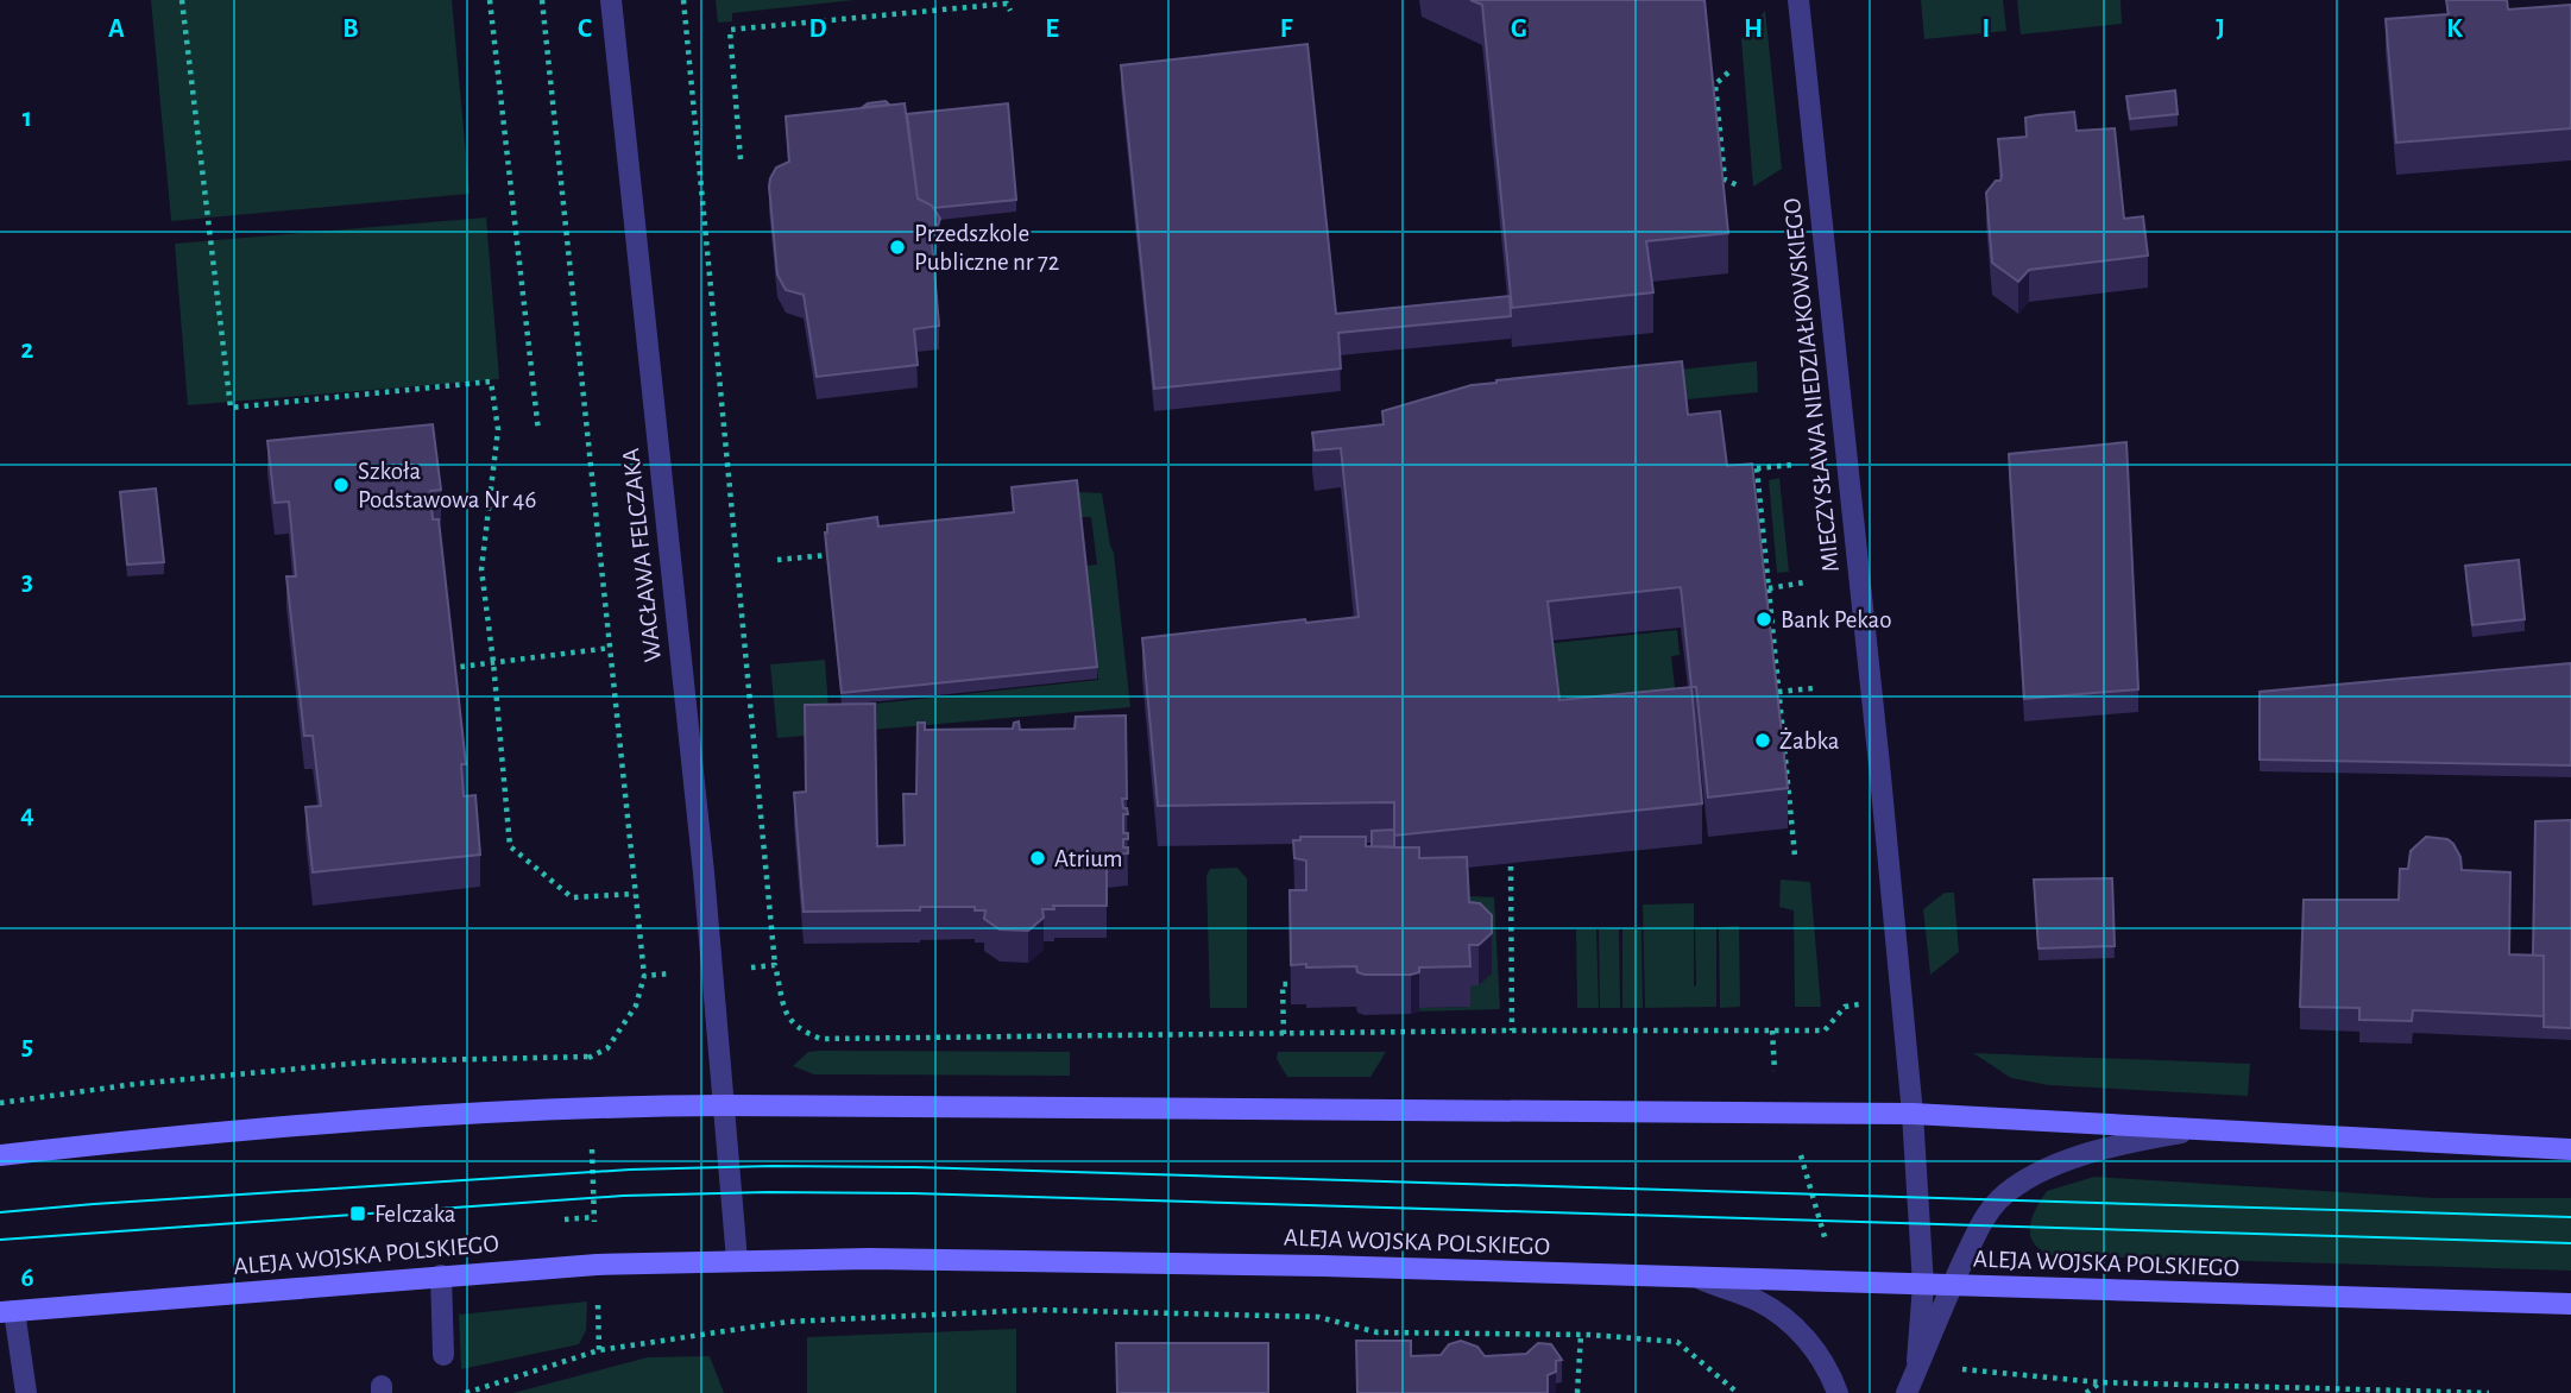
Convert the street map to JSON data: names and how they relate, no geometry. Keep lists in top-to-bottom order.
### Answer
{
  "streets": {
    "main road": ["ALEJA WOJSKA POLSKIEGO"],
    "street": ["MIECZYSŁAWA NIEDZIAŁKOWSKIEGO", "WACŁAWA FELCZAKA"]
  },
  "crossings": [
    ["MIECZYSŁAWA NIEDZIAŁKOWSKIEGO", "ALEJA WOJSKA POLSKIEGO"],
    ["WACŁAWA FELCZAKA", "ALEJA WOJSKA POLSKIEGO"]
  ],
  "places": {
    "other": [
      "Przedszkole Publiczne nr 72",
      "Szkoła Podstawowa Nr 46",
      "Bank Pekao",
      "Żabka",
      "Atrium"
    ],
    "transit": ["Felczaka"]
  },
  "grid": {
    "columns": [
      "A",
      "B",
      "C",
      "D",
      "E",
      "F",
      "G",
      "H",
      "I",
      "J",
      "K"
    ],
    "rows": [
      "1",
      "2",
      "3",
      "4",
      "5",
      "6"
    ]
  }
}
